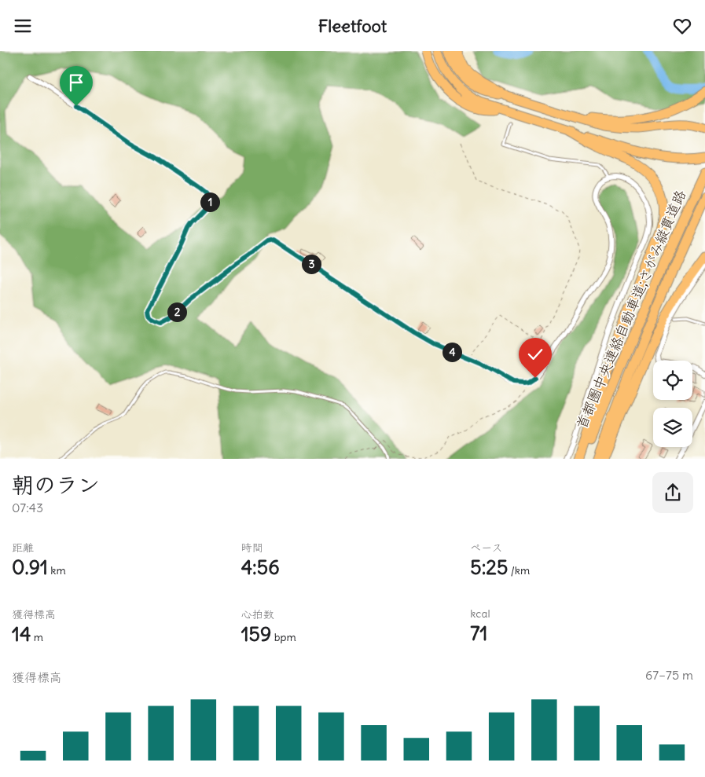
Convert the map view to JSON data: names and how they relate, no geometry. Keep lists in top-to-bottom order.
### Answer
{
  "streets": {
    "highway": ["首都圏中央連絡自動車道;さがみ縦貫道路"]
  },
  "page": {
    "header": "Fleetfoot",
    "pins": [
      "1",
      "3",
      "2",
      "4"
    ],
    "heading": ["朝のラン", "07:43"],
    "stats": [
      ["距離", "0.91 km"],
      ["時間", "4:56"],
      ["ペース", "5:25 /km"],
      ["獲得標高", "14 m"],
      ["心拍数", "159 bpm"],
      ["kcal", "71"]
    ],
    "chart": ["獲得標高", "67–75 m"]
  }
}
